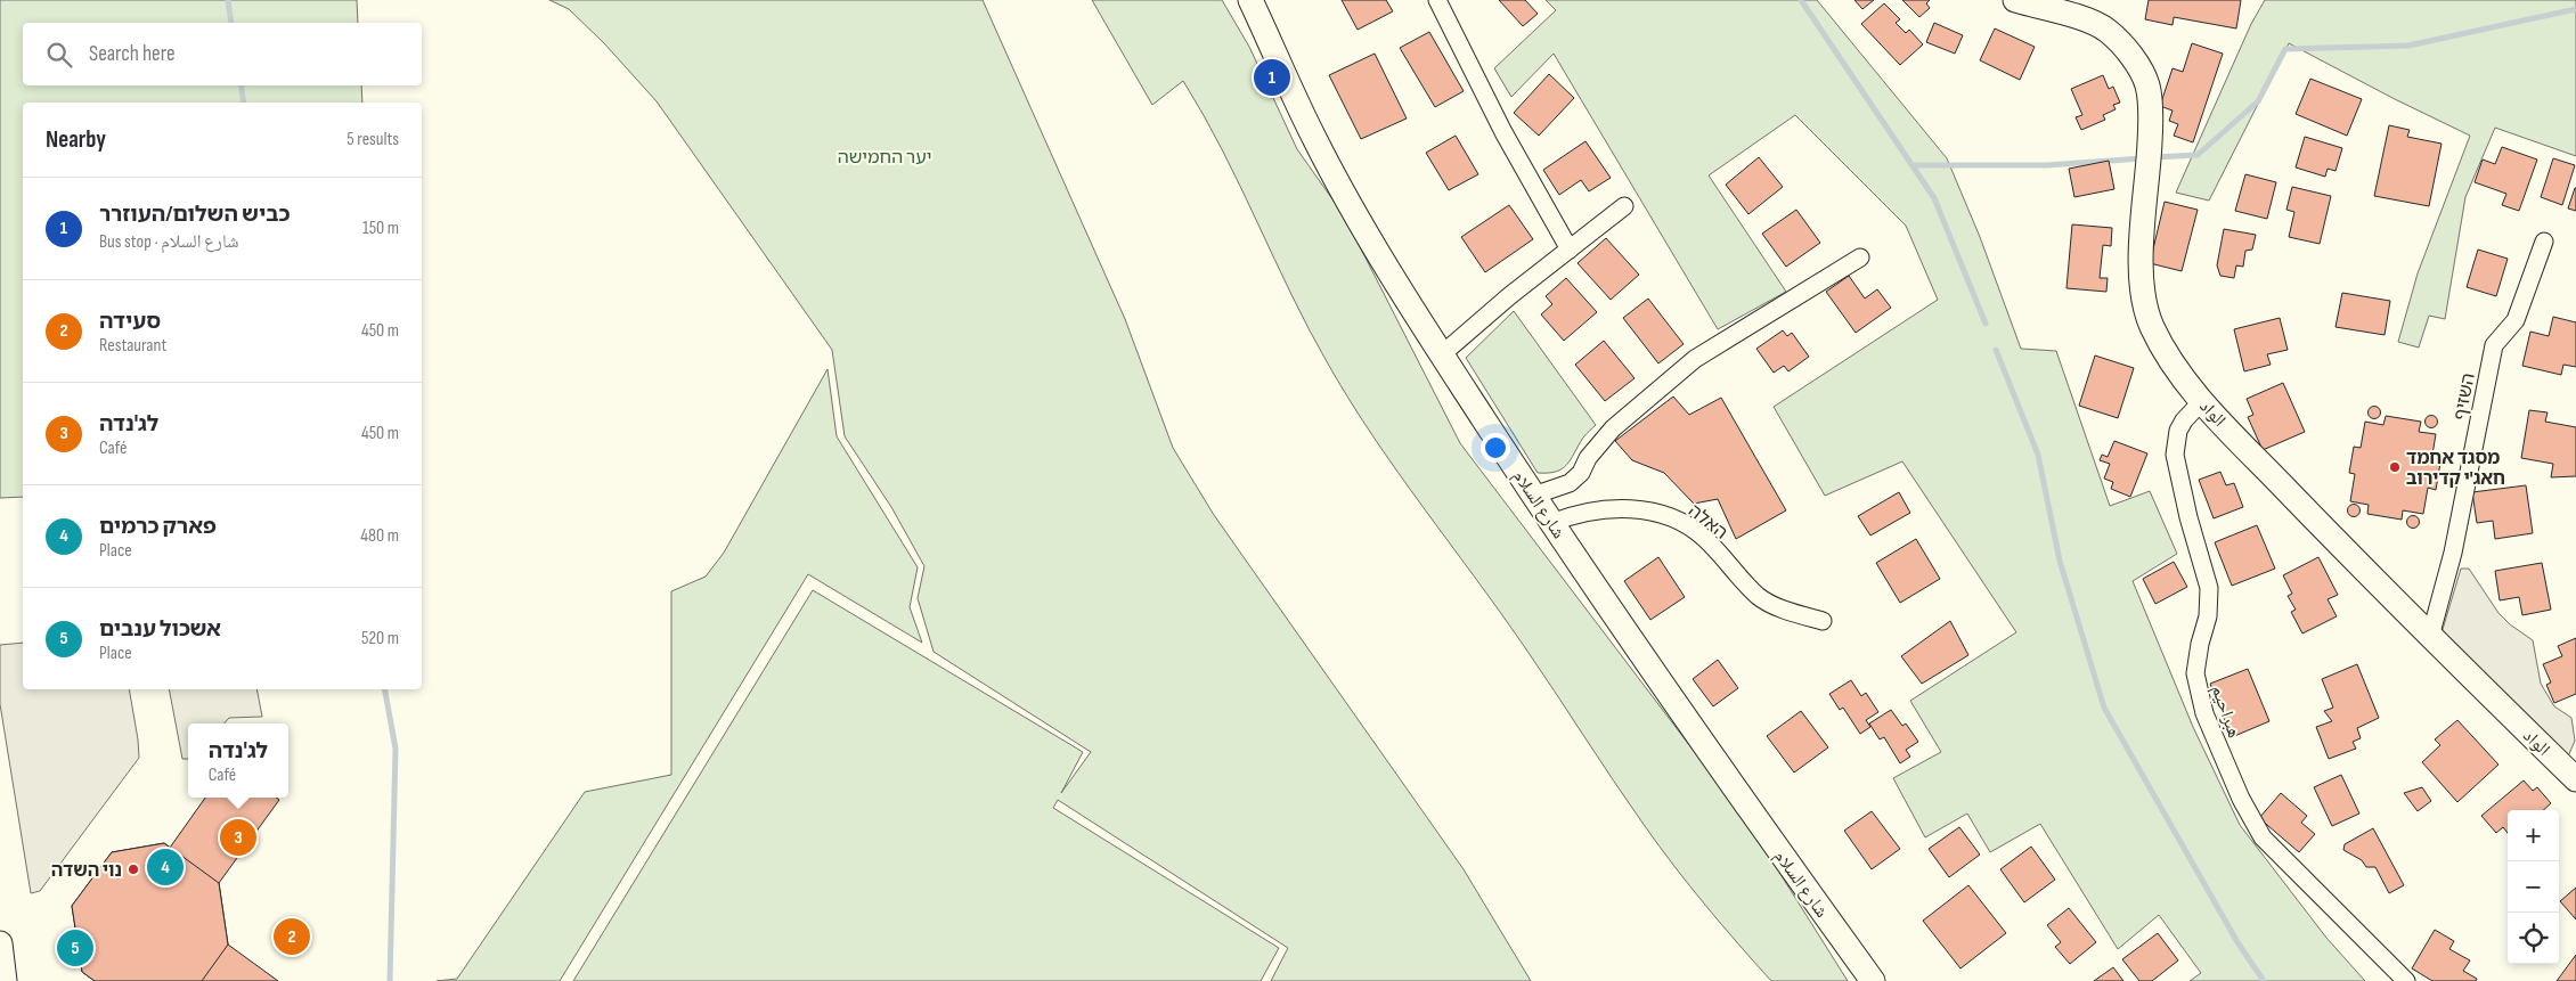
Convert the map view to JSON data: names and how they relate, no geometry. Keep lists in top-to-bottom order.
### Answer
{
  "streets": {
    "main road": ["الواد", "شارع السلام"],
    "street": ["השזיף", "האלה", "هبراحيم"]
  },
  "crossings": [
    ["השזיף", "الواد"],
    ["الواد", "هبراحيم"],
    ["شارع السلام", "האלה"]
  ],
  "parks": ["יער החמישה"],
  "places": ["מסגד אחמד חאג'י קדירוב", "נוי השדה"],
  "page": {
    "search": "Search here",
    "pins": [
      "1",
      "3",
      "4",
      "2",
      "5"
    ],
    "heading": ["Nearby", "5 results"],
    "list": [
      {
        "mark": "1",
        "name": "כביש השלום/העוזרר",
        "note": "Bus stop · شارع السلام",
        "value": "150 m"
      },
      {
        "mark": "2",
        "name": "סעידה",
        "note": "Restaurant",
        "value": "450 m"
      },
      {
        "mark": "3",
        "name": "לג'נדה",
        "note": "Café",
        "value": "450 m"
      },
      {
        "mark": "4",
        "name": "פארק כרמים",
        "note": "Place",
        "value": "480 m"
      },
      {
        "mark": "5",
        "name": "אשכול ענבים",
        "note": "Place",
        "value": "520 m"
      }
    ],
    "popup": ["לג'נדה", "Café"],
    "map_buttons": ["+", "−"]
  }
}
